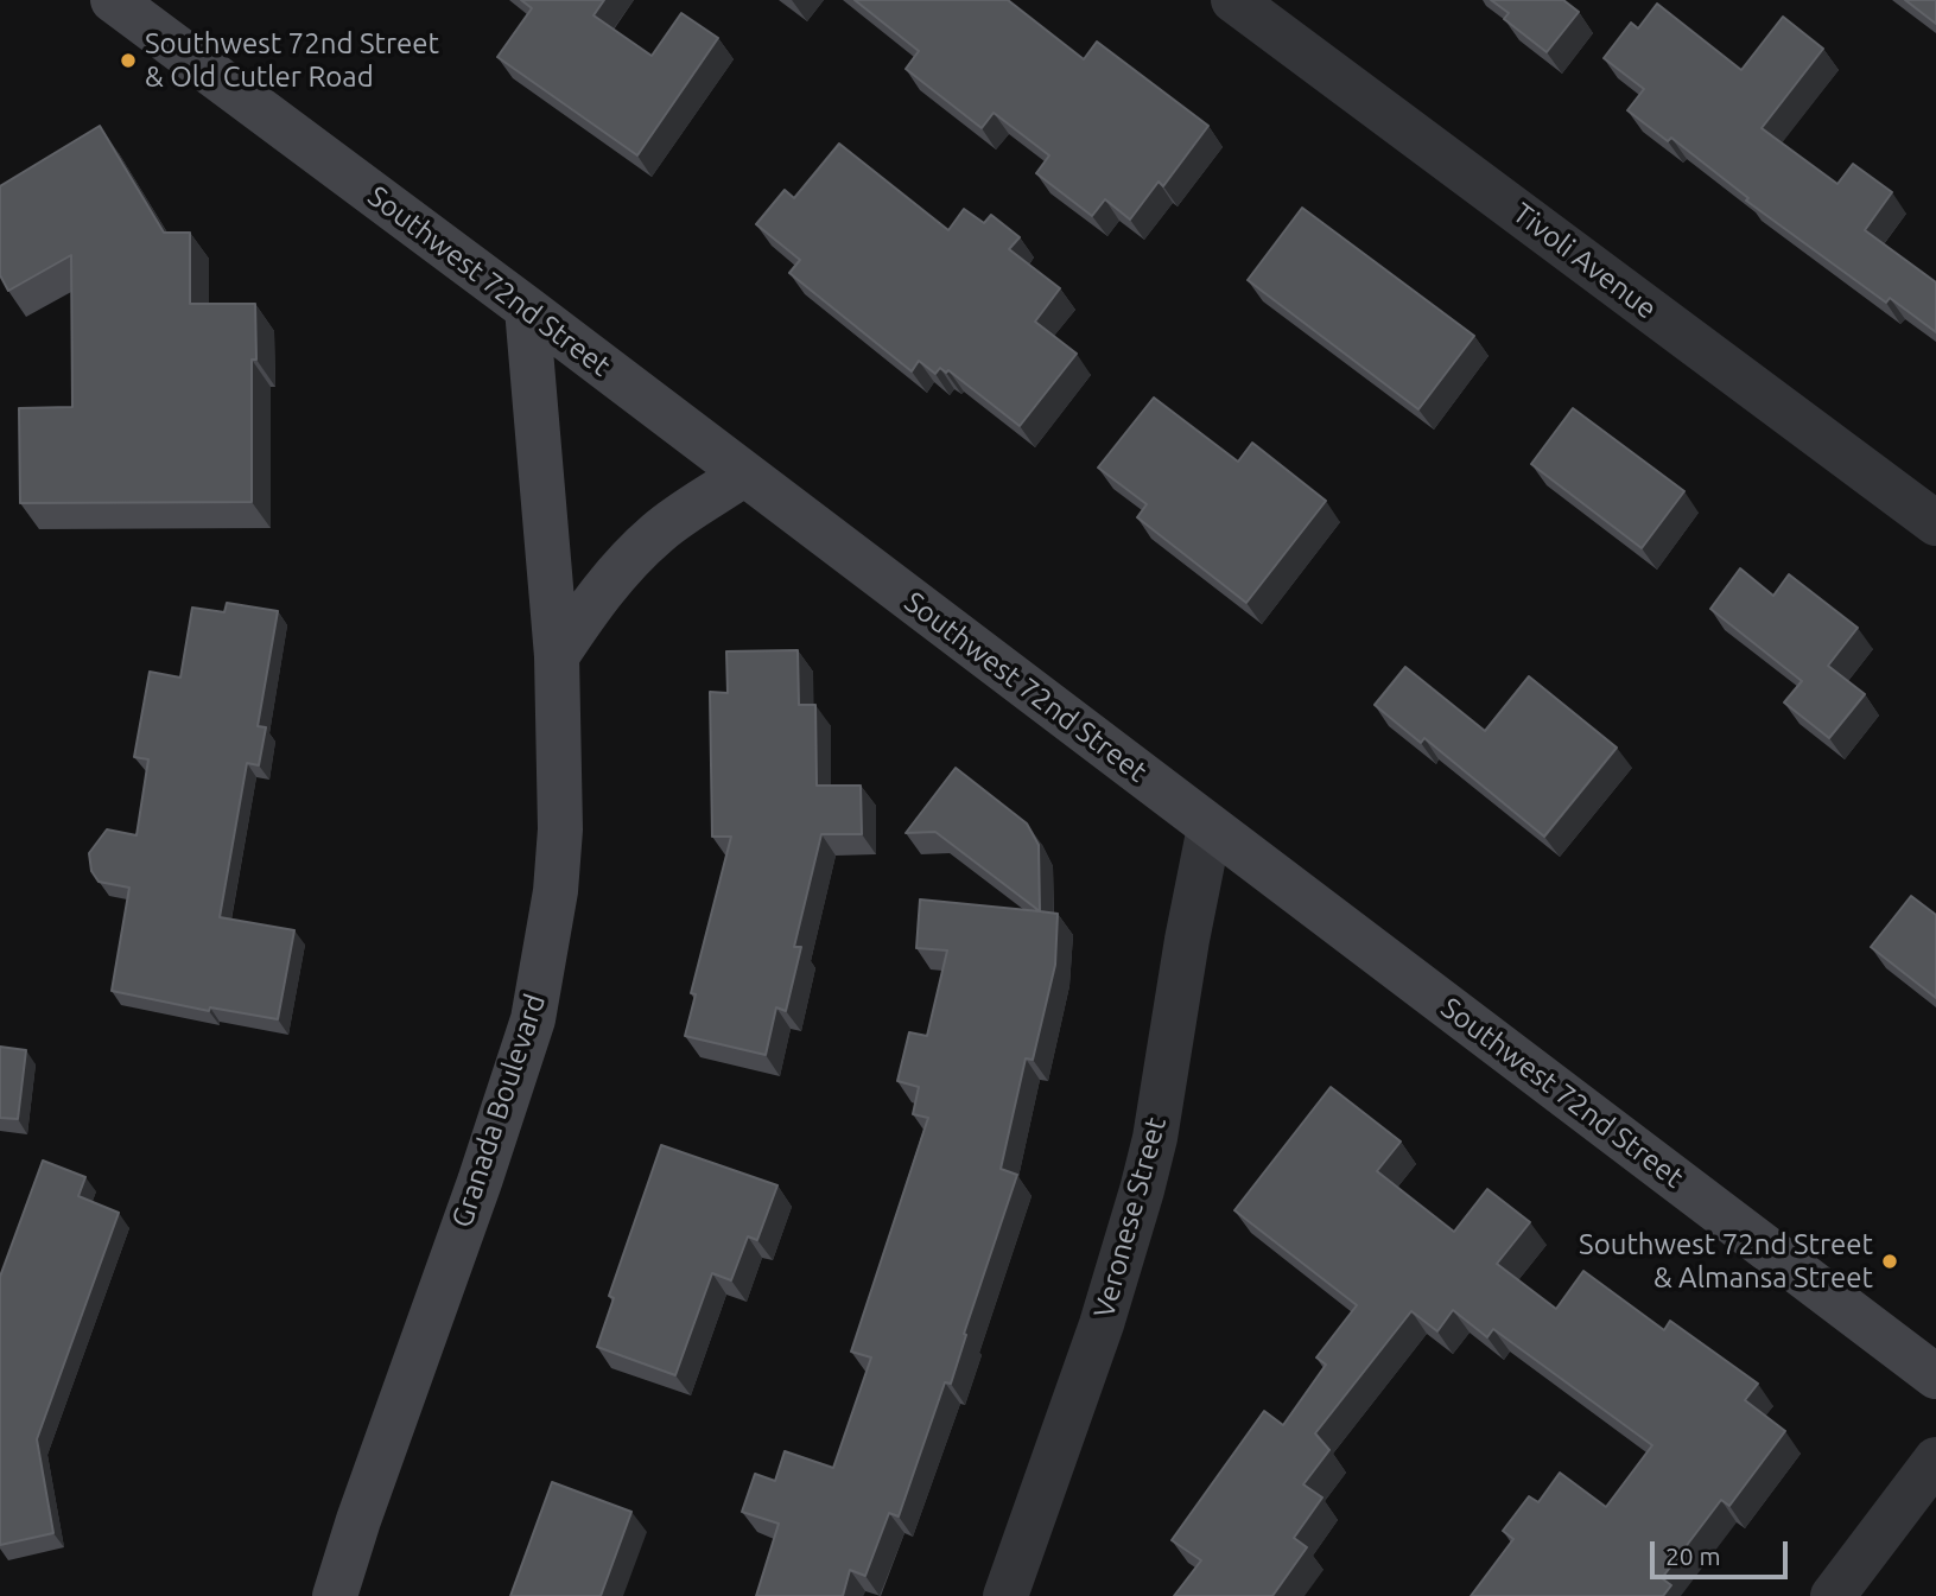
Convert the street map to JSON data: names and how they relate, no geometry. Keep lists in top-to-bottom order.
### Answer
{
  "streets": {
    "main road": ["Southwest 72nd Street", "Granada Boulevard"],
    "street": ["Tivoli Avenue", "Veronese Street"]
  },
  "crossings": [
    ["Southwest 72nd Street", "Granada Boulevard"],
    ["Southwest 72nd Street", "Veronese Street"]
  ],
  "places": ["Southwest 72nd Street & Old Cutler Road", "Southwest 72nd Street & Almansa Street"],
  "scale_bar": "20 m"
}
